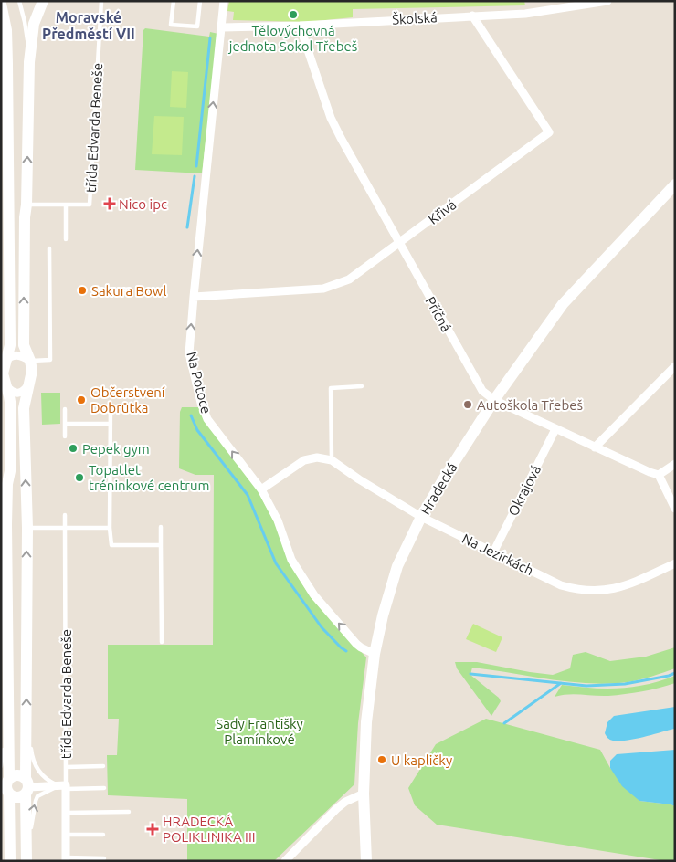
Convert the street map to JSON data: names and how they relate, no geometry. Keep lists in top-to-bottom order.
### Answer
{
  "streets": {
    "street": [
      "Školská",
      "třída Edvarda Beneše",
      "Křivá",
      "Příčná",
      "Na Potoce",
      "Hradecká",
      "Okrajová",
      "Na Jezírkách"
    ]
  },
  "crossings": [
    ["Školská", "Křivá"],
    ["Školská", "Příčná"],
    ["Školská", "Na Potoce"],
    ["Křivá", "Příčná"],
    ["Křivá", "Na Potoce"],
    ["Příčná", "Hradecká"],
    ["Příčná", "Okrajová"],
    ["Na Potoce", "Hradecká"],
    ["Hradecká", "Na Jezírkách"],
    ["Okrajová", "Na Jezírkách"]
  ],
  "one_way": ["Na Potoce"],
  "districts": ["Moravské Předměstí VII"],
  "parks": ["Sady Františky Plamínkové"],
  "places": {
    "other": [
      "Tělovýchovná jednota Sokol Třebeš",
      "Sakura Bowl",
      "Občerstvení Dobrůtka",
      "Autoškola Třebeš",
      "Pepek gym",
      "Topatlet tréninkové centrum",
      "U kapličky"
    ],
    "health": ["Nico ipc", "HRADECKÁ POLIKLINIKA III"]
  }
}
